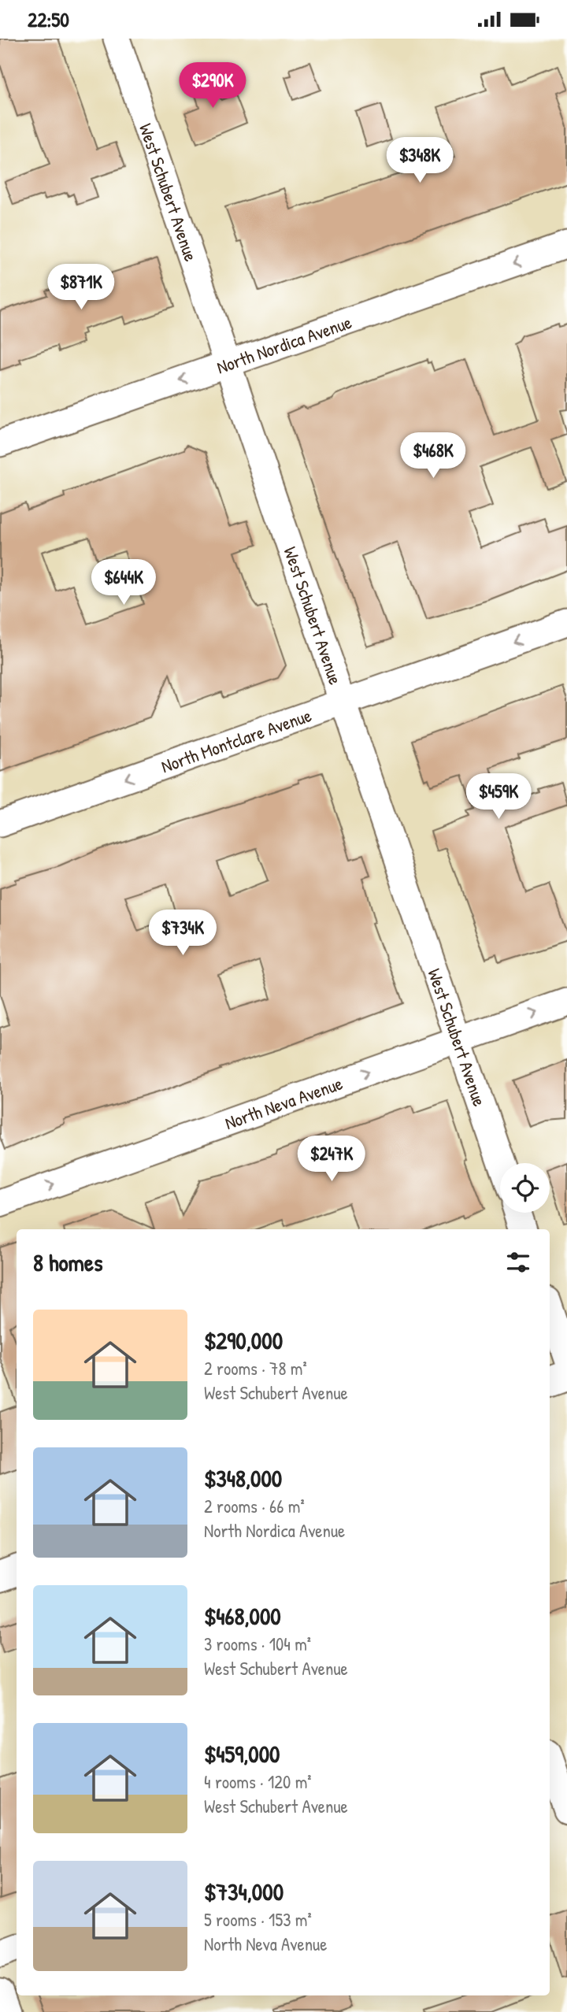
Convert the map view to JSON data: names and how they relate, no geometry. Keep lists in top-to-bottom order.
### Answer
{
  "streets": {
    "street": [
      "West Schubert Avenue",
      "North Nordica Avenue",
      "North Montclare Avenue",
      "North Neva Avenue"
    ]
  },
  "crossings": [
    ["West Schubert Avenue", "North Nordica Avenue"],
    ["West Schubert Avenue", "North Montclare Avenue"],
    ["West Schubert Avenue", "North Neva Avenue"]
  ],
  "one_way": ["North Nordica Avenue", "North Montclare Avenue", "North Neva Avenue"],
  "page": {
    "status": "22:50",
    "price": [
      "$290K",
      "$348K",
      "$871K",
      "$468K",
      "$644K",
      "$459K",
      "$734K",
      "$247K"
    ],
    "heading": "8 homes",
    "list": [
      {
        "name": "$290,000",
        "note": "2 rooms · 78 m² · West Schubert Avenue"
      },
      {
        "name": "$348,000",
        "note": "2 rooms · 66 m² · North Nordica Avenue"
      },
      {
        "name": "$468,000",
        "note": "3 rooms · 104 m² · West Schubert Avenue"
      },
      {
        "name": "$459,000",
        "note": "4 rooms · 120 m² · West Schubert Avenue"
      },
      {
        "name": "$734,000",
        "note": "5 rooms · 153 m² · North Neva Avenue"
      }
    ]
  }
}
